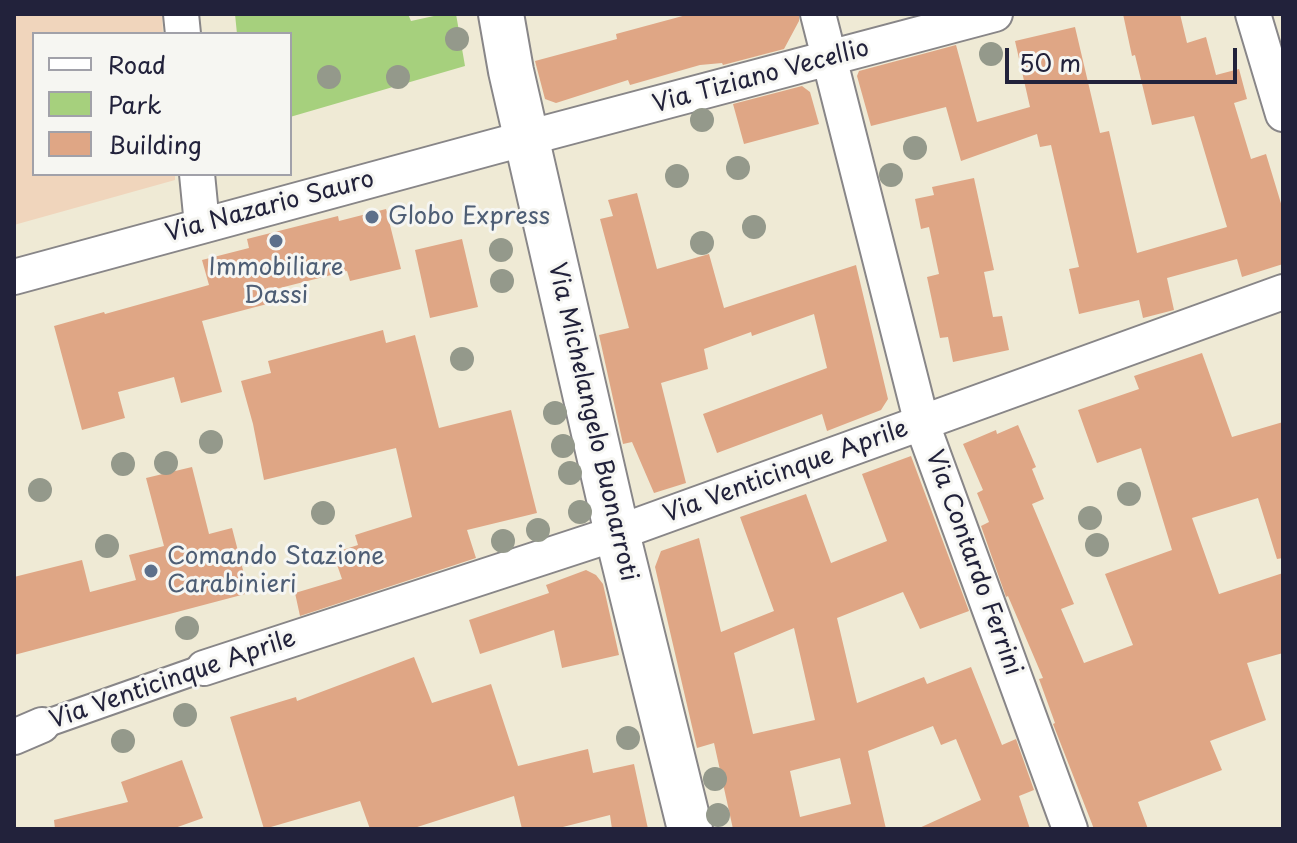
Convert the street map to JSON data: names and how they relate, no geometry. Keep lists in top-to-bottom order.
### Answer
{
  "streets": {
    "street": [
      "Via Tiziano Vecellio",
      "Via Nazario Sauro",
      "Via Michelangelo Buonarroti",
      "Via Venticinque Aprile",
      "Via Contardo Ferrini"
    ]
  },
  "crossings": [
    ["Via Tiziano Vecellio", "Via Nazario Sauro"],
    ["Via Tiziano Vecellio", "Via Michelangelo Buonarroti"],
    ["Via Tiziano Vecellio", "Via Contardo Ferrini"],
    ["Via Nazario Sauro", "Via Michelangelo Buonarroti"],
    ["Via Michelangelo Buonarroti", "Via Venticinque Aprile"],
    ["Via Venticinque Aprile", "Via Contardo Ferrini"]
  ],
  "places": ["Globo Express", "Immobiliare Dassi", "Comando Stazione Carabinieri"],
  "legend": ["Road", "Park", "Building"],
  "scale_bar": "50 m"
}
